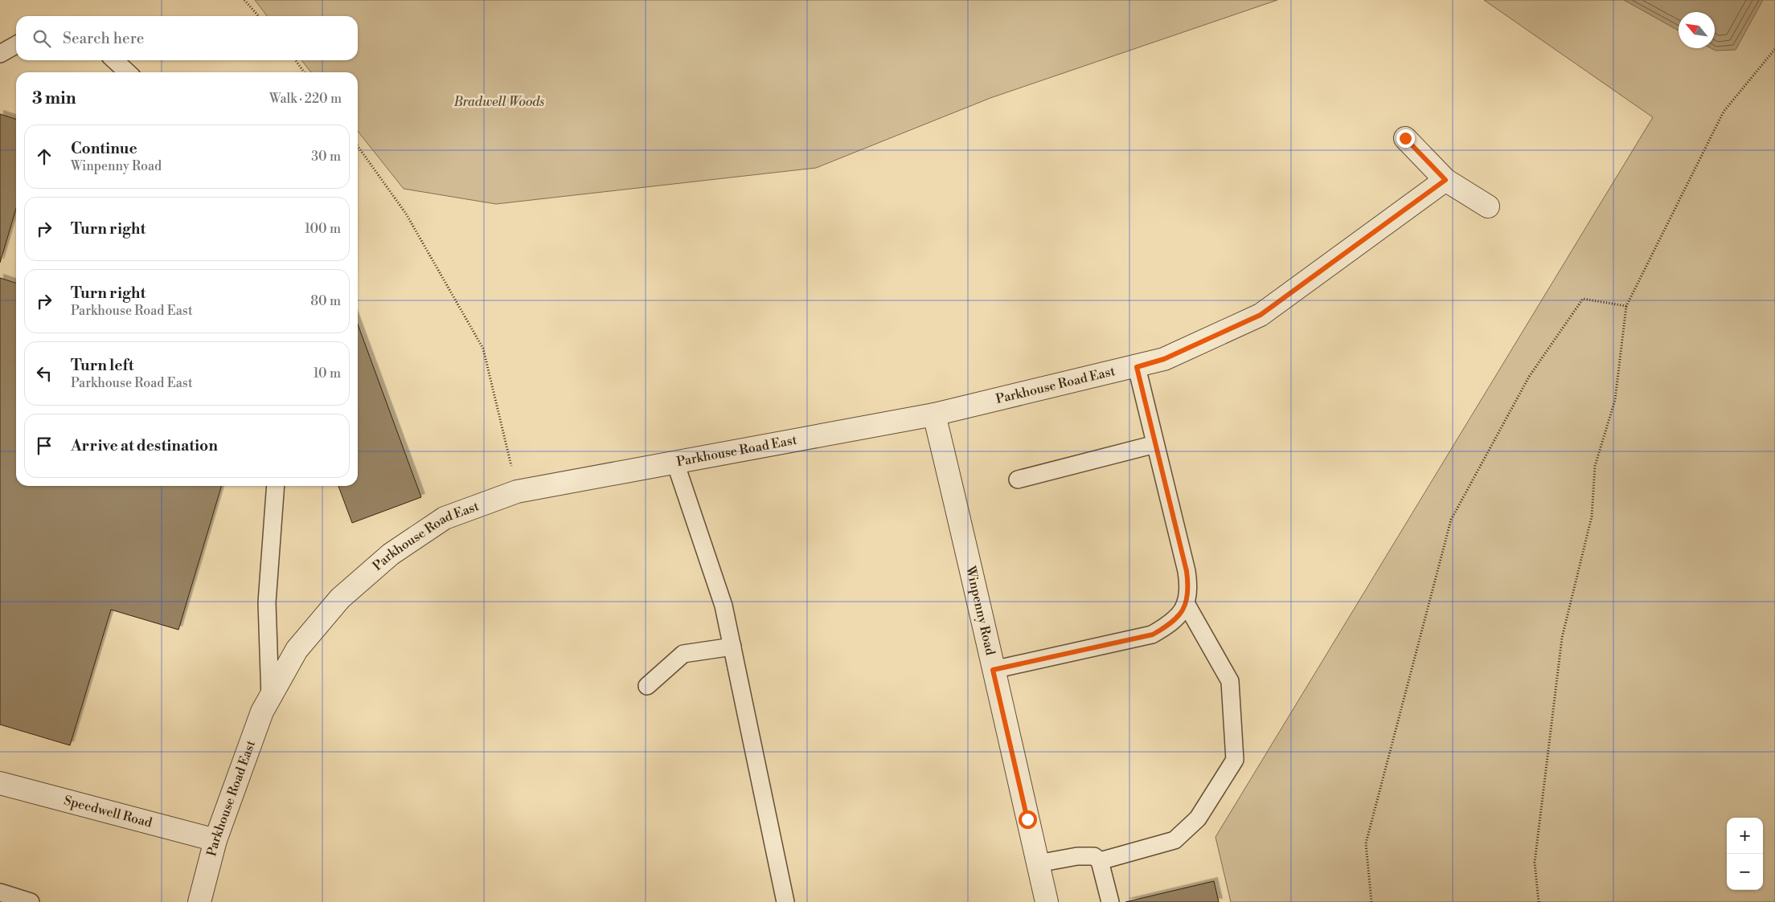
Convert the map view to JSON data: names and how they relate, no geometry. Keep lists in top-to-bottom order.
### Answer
{
  "streets": {
    "street": ["Parkhouse Road East", "Winpenny Road", "Speedwell Road"]
  },
  "crossings": [
    ["Parkhouse Road East", "Winpenny Road"],
    ["Parkhouse Road East", "Speedwell Road"]
  ],
  "parks": ["Bradwell Woods"],
  "north": "top left",
  "page": {
    "search": "Search here",
    "heading": ["3 min", "Walk · 220 m"],
    "list": [
      ["Continue", "Winpenny Road", "30 m"],
      ["Turn right", "100 m"],
      ["Turn right", "Parkhouse Road East", "80 m"],
      ["Turn left", "Parkhouse Road East", "10 m"],
      "Arrive at destination"
    ],
    "map_buttons": ["+", "−"]
  }
}
